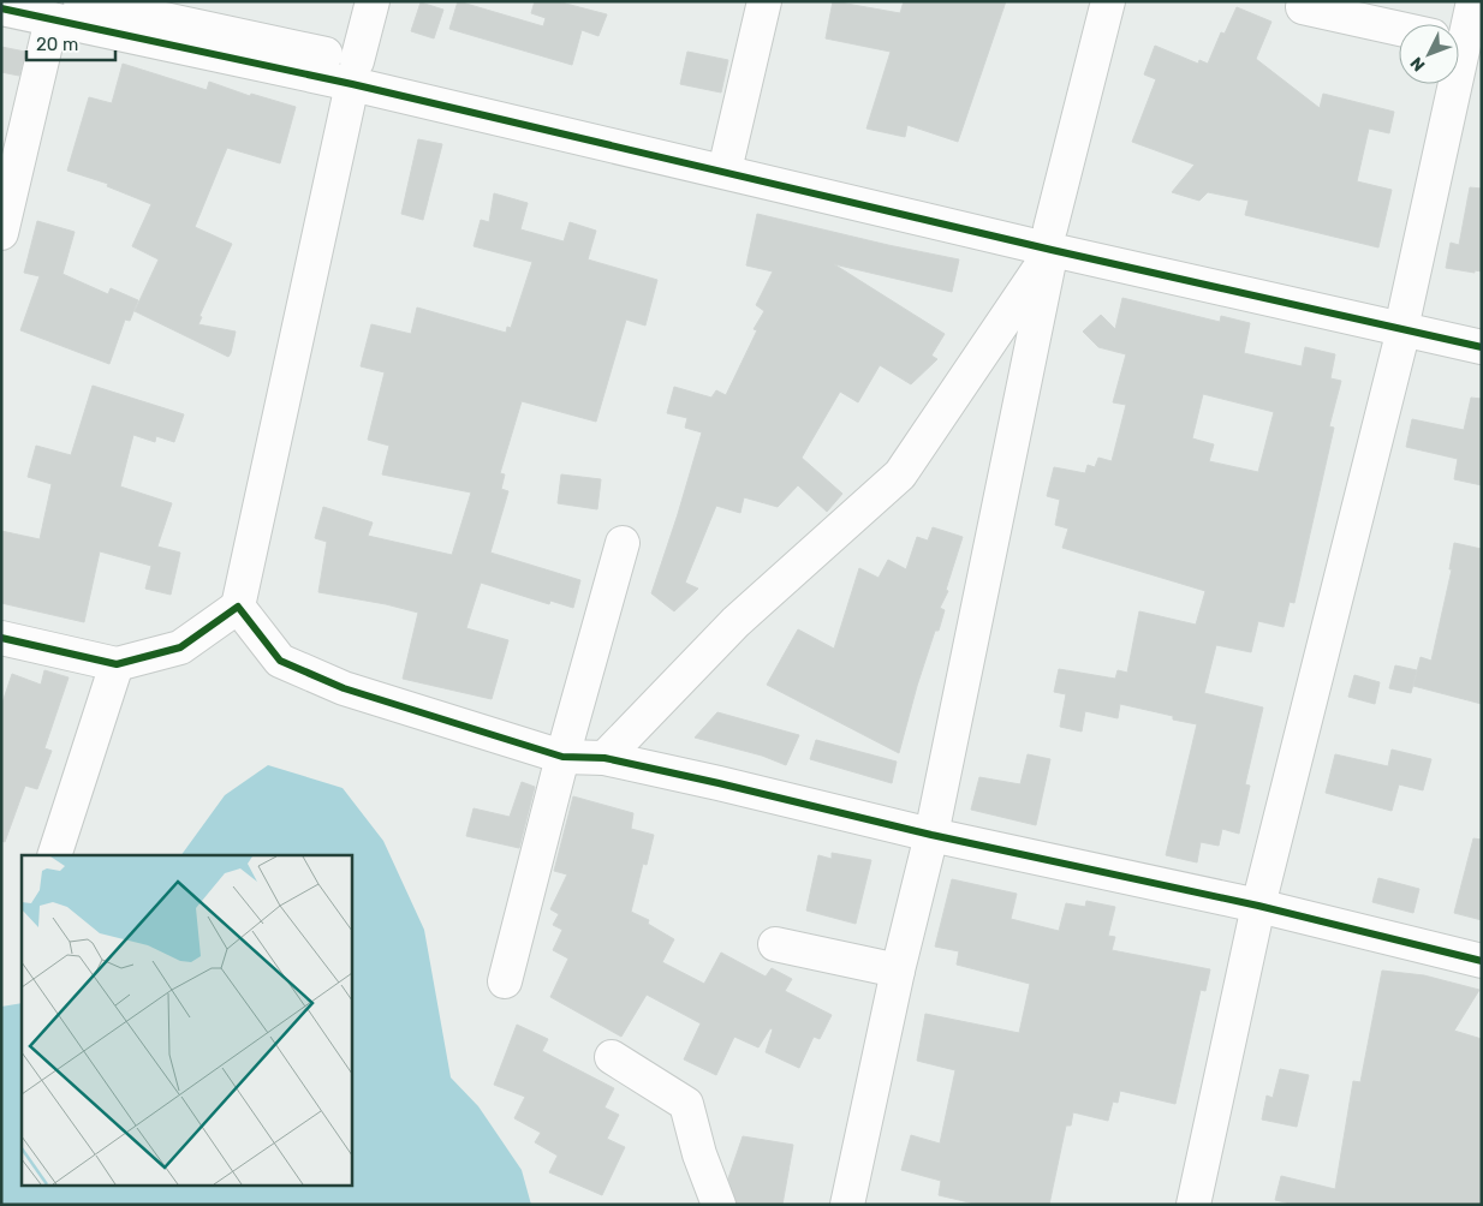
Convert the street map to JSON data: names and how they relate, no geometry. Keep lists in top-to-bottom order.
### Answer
{
  "scale_bar": "20 m",
  "north": "bottom left"
}
